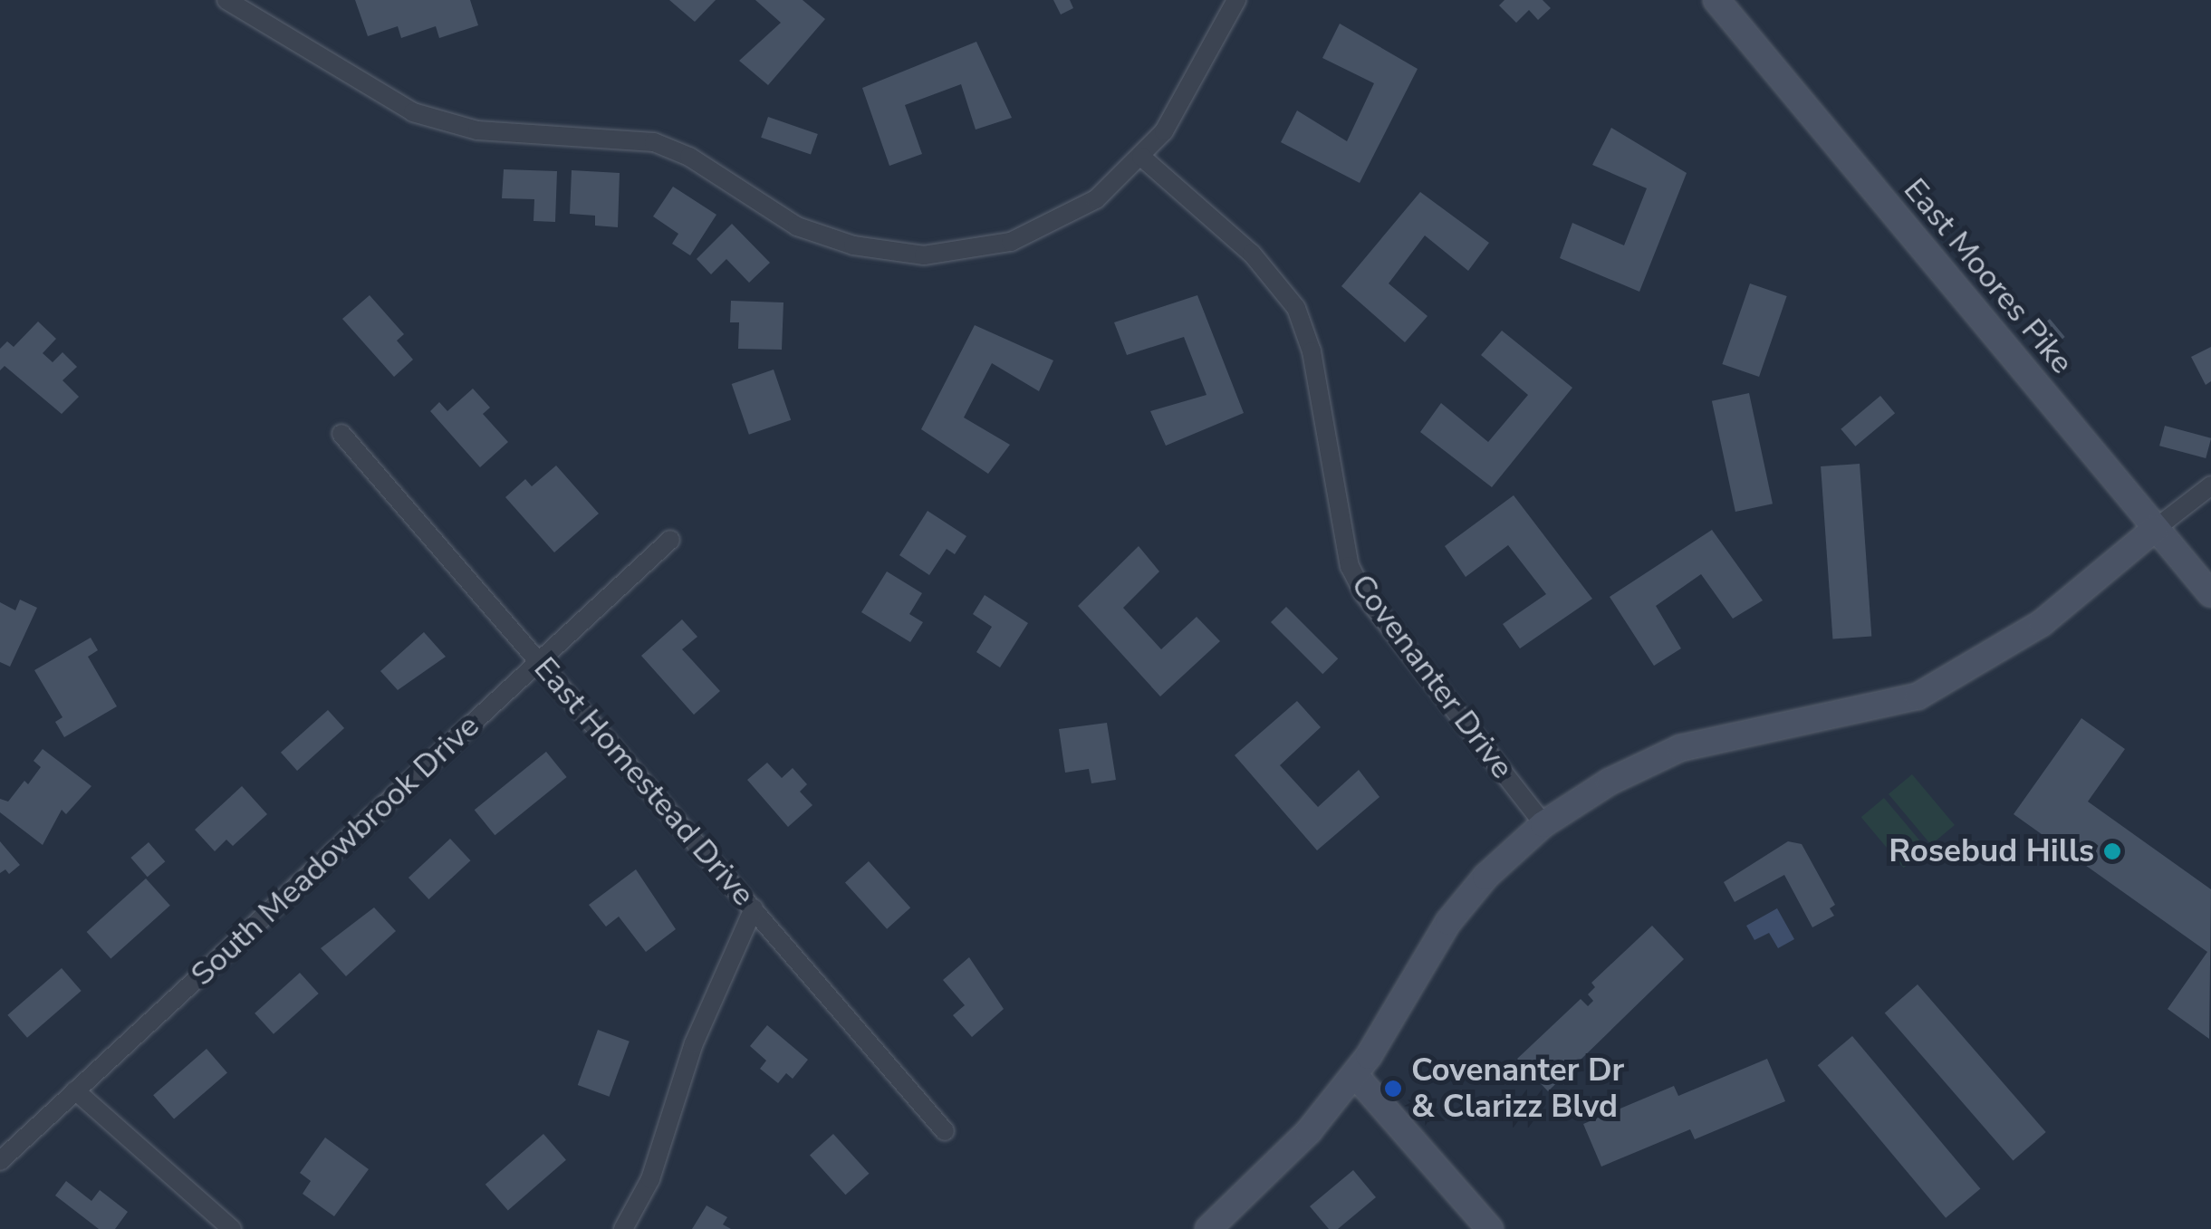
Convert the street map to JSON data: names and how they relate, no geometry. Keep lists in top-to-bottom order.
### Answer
{
  "streets": {
    "street": [
      "East Moores Pike",
      "Covenanter Drive",
      "East Homestead Drive",
      "South Meadowbrook Drive"
    ]
  },
  "crossings": [
    ["East Homestead Drive", "South Meadowbrook Drive"]
  ],
  "places": ["Rosebud Hills", "Covenanter Dr & Clarizz Blvd"]
}
